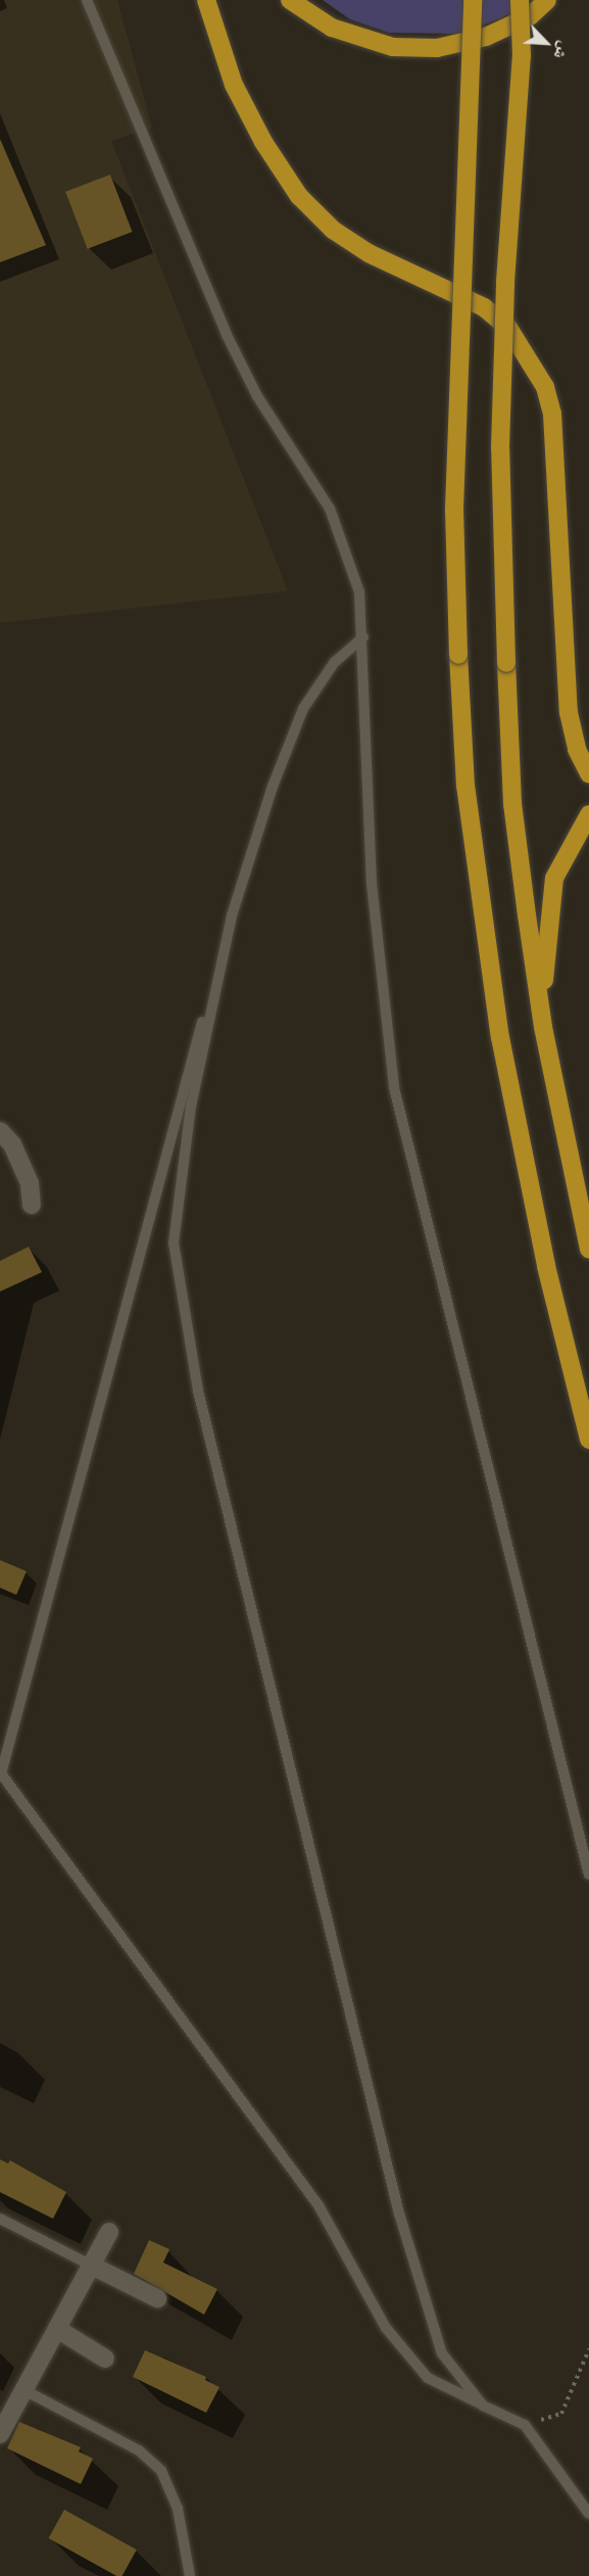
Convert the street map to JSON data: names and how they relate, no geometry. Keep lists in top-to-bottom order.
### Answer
{
  "north": "bottom right"
}
